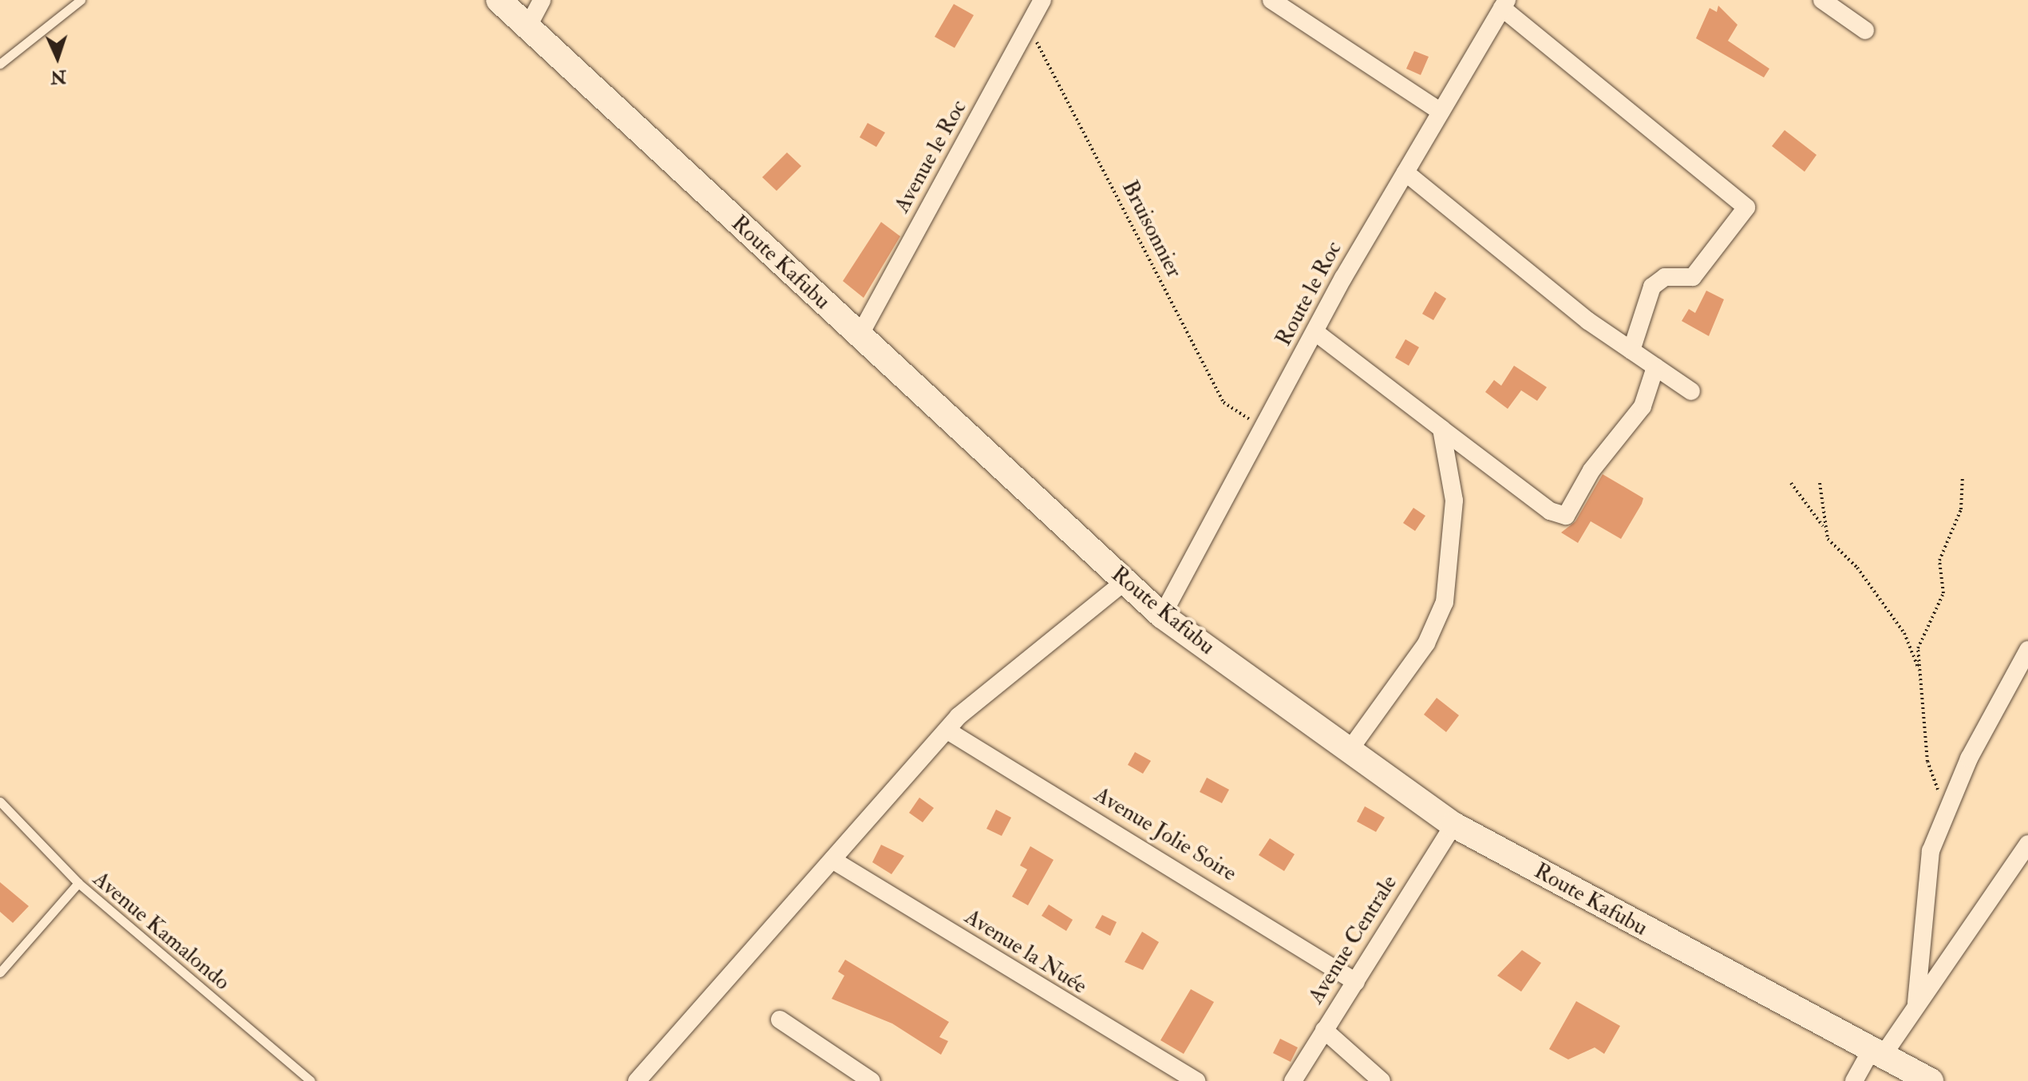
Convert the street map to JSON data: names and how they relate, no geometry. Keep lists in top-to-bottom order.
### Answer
{
  "streets": {
    "main road": ["Route Kafubu"],
    "street": [
      "Avenue le Roc",
      "Route le Roc",
      "Avenue Jolie Soire",
      "Avenue Centrale",
      "Avenue la Nuée"
    ],
    "lane": ["Avenue Kamalondo"],
    "path": ["Bruisonnier"]
  },
  "crossings": [
    ["Avenue le Roc", "Bruisonnier"],
    ["Avenue le Roc", "Route Kafubu"],
    ["Bruisonnier", "Route le Roc"],
    ["Route Kafubu", "Route le Roc"],
    ["Route Kafubu", "Avenue Centrale"],
    ["Avenue Jolie Soire", "Avenue Centrale"]
  ],
  "north": "bottom"
}
